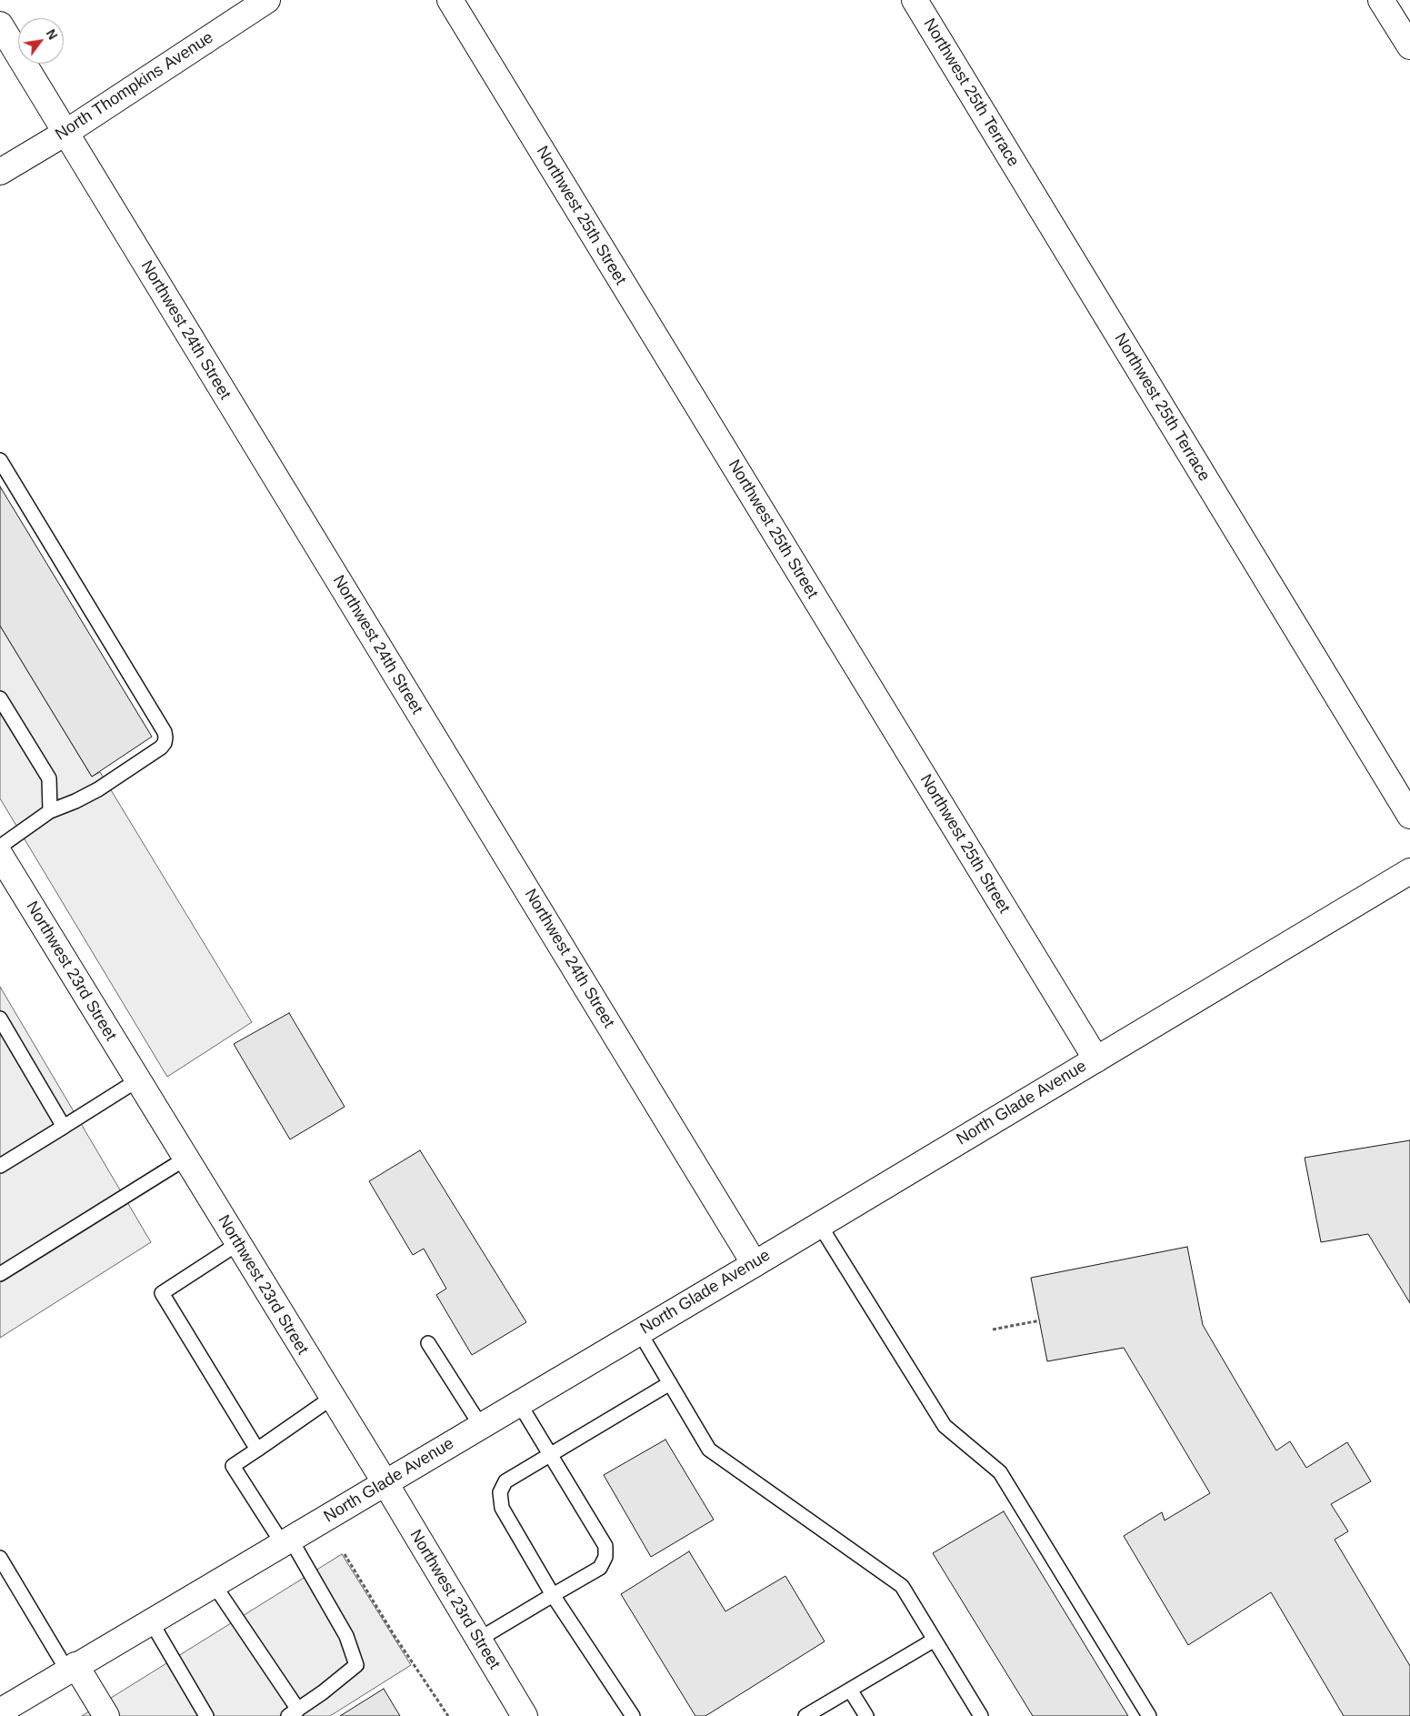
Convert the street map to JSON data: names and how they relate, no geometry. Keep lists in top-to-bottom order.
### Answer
{
  "streets": {
    "street": [
      "North Thompkins Avenue",
      "Northwest 25th Terrace",
      "Northwest 25th Street",
      "Northwest 24th Street",
      "Northwest 23rd Street",
      "North Glade Avenue"
    ]
  },
  "crossings": [
    ["North Thompkins Avenue", "Northwest 24th Street"],
    ["Northwest 25th Street", "North Glade Avenue"],
    ["Northwest 24th Street", "North Glade Avenue"],
    ["Northwest 23rd Street", "North Glade Avenue"]
  ],
  "north": "top right"
}
